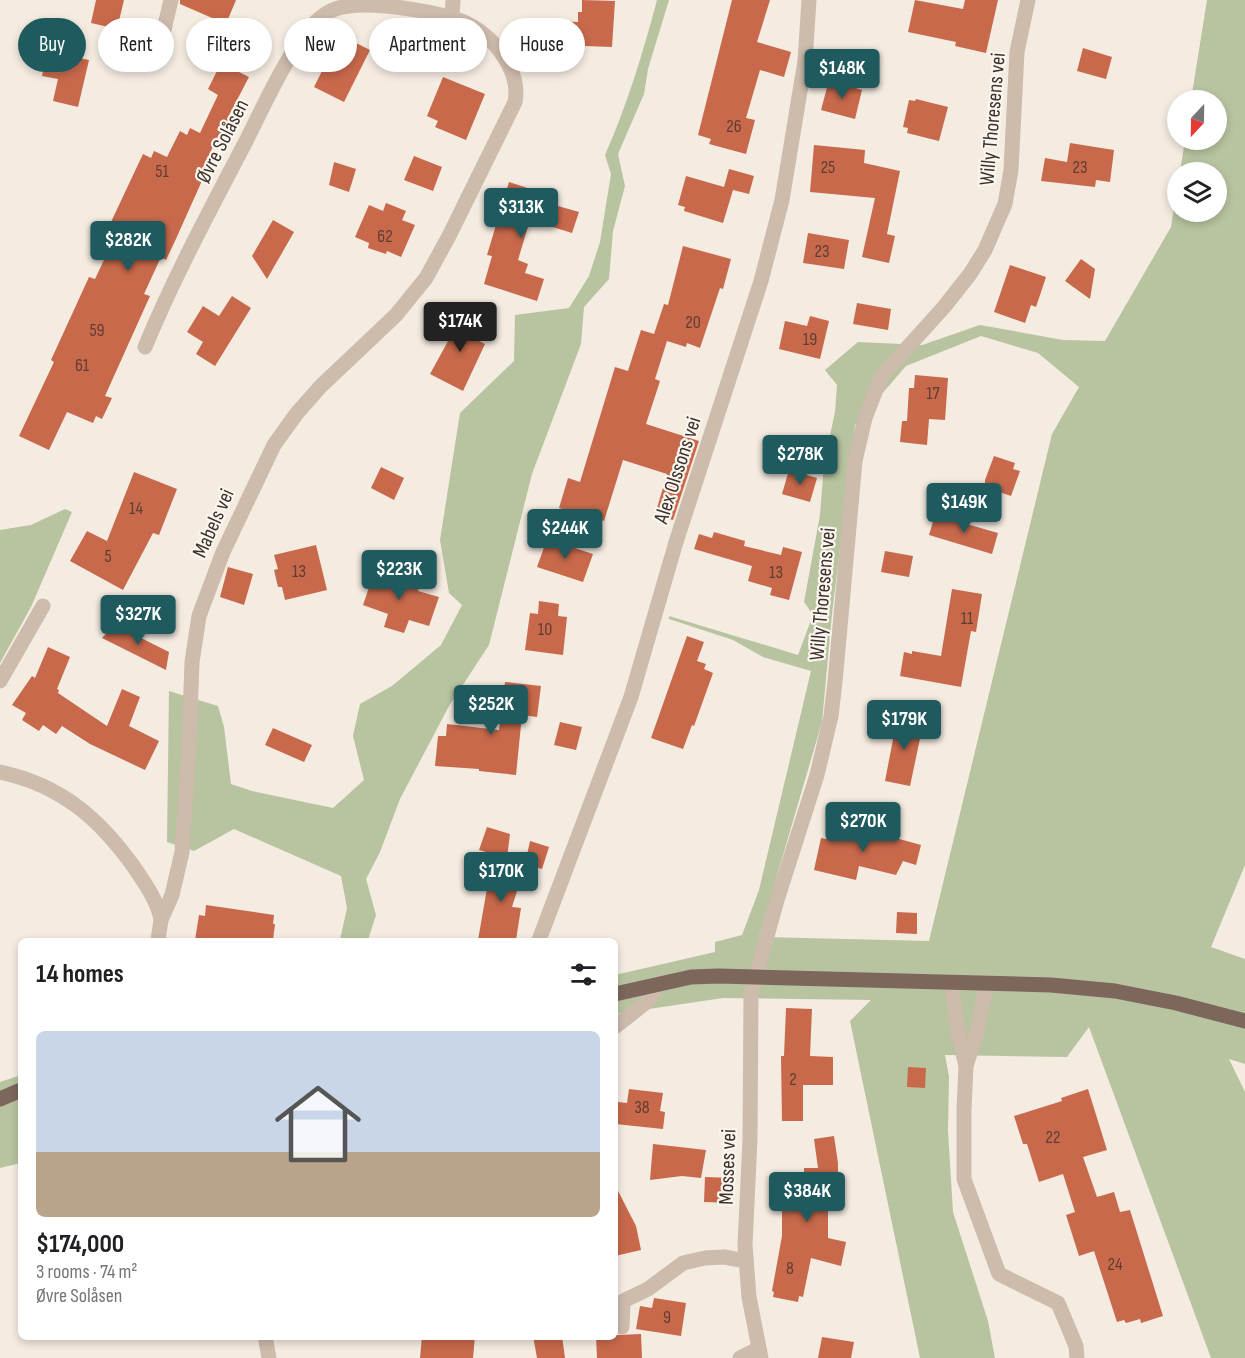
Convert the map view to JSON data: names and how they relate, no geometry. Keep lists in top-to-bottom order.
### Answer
{
  "streets": {
    "street": [
      "Willy Thoresens vei",
      "Øvre Solåsen",
      "Alex Olssons vei",
      "Mabels vei",
      "Mosses vei"
    ]
  },
  "crossings": [
    ["Willy Thoresens vei", "Mosses vei"],
    ["Øvre Solåsen", "Mabels vei"]
  ],
  "house_numbers": [
    "26",
    "25",
    "23",
    "51",
    "62",
    "23",
    "20",
    "59",
    "19",
    "61",
    "17",
    "14",
    "5",
    "13",
    "13",
    "11",
    "10",
    "2",
    "38",
    "22",
    "24",
    "8",
    "9"
  ],
  "north": "bottom",
  "page": {
    "chip": [
      "Buy",
      "Rent",
      "Filters",
      "New",
      "Apartment",
      "House"
    ],
    "price": [
      "$148K",
      "$313K",
      "$282K",
      "$174K",
      "$278K",
      "$149K",
      "$244K",
      "$223K",
      "$327K",
      "$252K",
      "$179K",
      "$270K",
      "$170K",
      "$384K"
    ],
    "heading": "14 homes",
    "list": [
      {
        "name": "$174,000",
        "note": "3 rooms · 74 m² · Øvre Solåsen"
      }
    ]
  }
}
